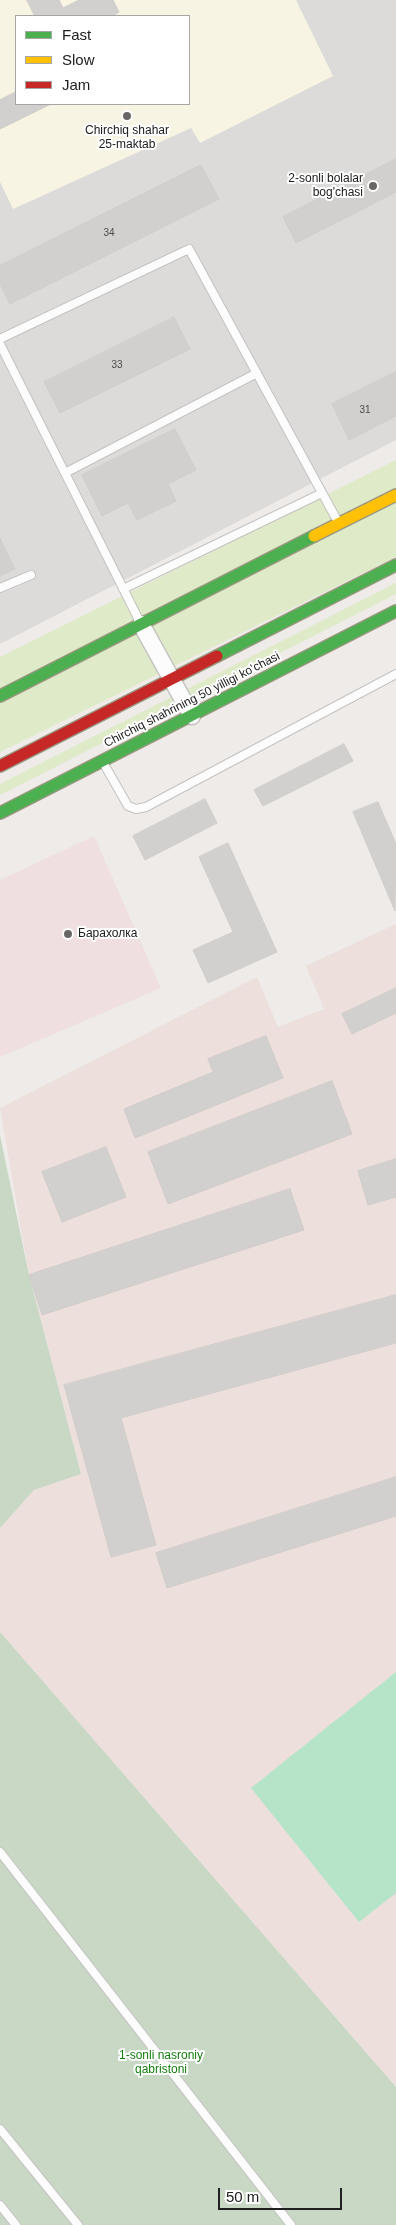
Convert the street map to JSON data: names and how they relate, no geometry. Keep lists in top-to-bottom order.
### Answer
{
  "streets": {
    "main road": ["Chirchiq shahrining 50 yilligi koʻchasi"]
  },
  "parks": ["1-sonli nasroniy qabristoni"],
  "places": ["Chirchiq shahar 25-maktab", "2-sonli bolalar bog'chasi", "Барахолка"],
  "house_numbers": ["34", "33", "31"],
  "legend": ["Fast", "Slow", "Jam"],
  "scale_bar": "50 m"
}
